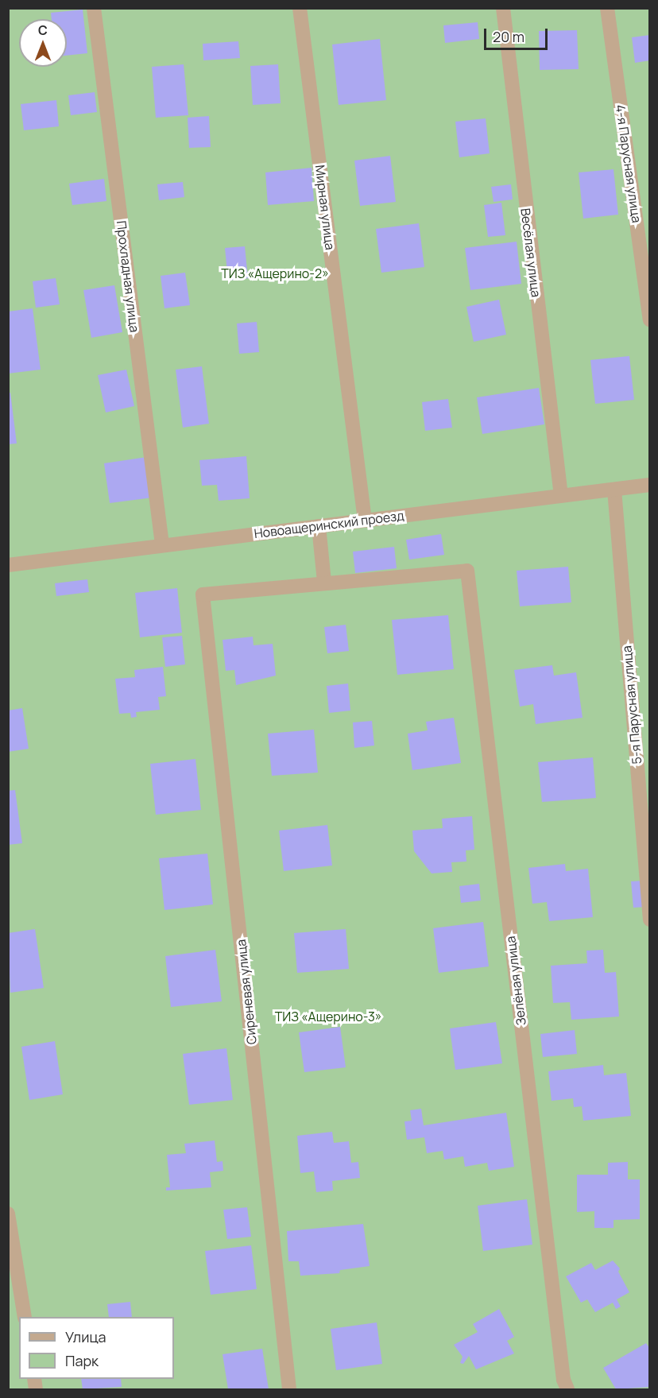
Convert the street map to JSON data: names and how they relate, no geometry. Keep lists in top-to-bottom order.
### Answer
{
  "streets": {
    "street": [
      "4-я Парусная улица",
      "Мирная улица",
      "Весёлая улица",
      "Прохладная улица",
      "Новоащеринский проезд",
      "5-я Парусная улица",
      "Зелёная улица",
      "Сиреневая улица"
    ]
  },
  "crossings": [
    ["Мирная улица", "Новоащеринский проезд"],
    ["Весёлая улица", "Новоащеринский проезд"],
    ["Прохладная улица", "Новоащеринский проезд"],
    ["Новоащеринский проезд", "5-я Парусная улица"],
    ["Зелёная улица", "Сиреневая улица"]
  ],
  "parks": ["ТИЗ «Ащерино-2»", "ТИЗ «Ащерино-3»"],
  "legend": ["Улица", "Парк"],
  "scale_bar": "20 m",
  "north": "top"
}
